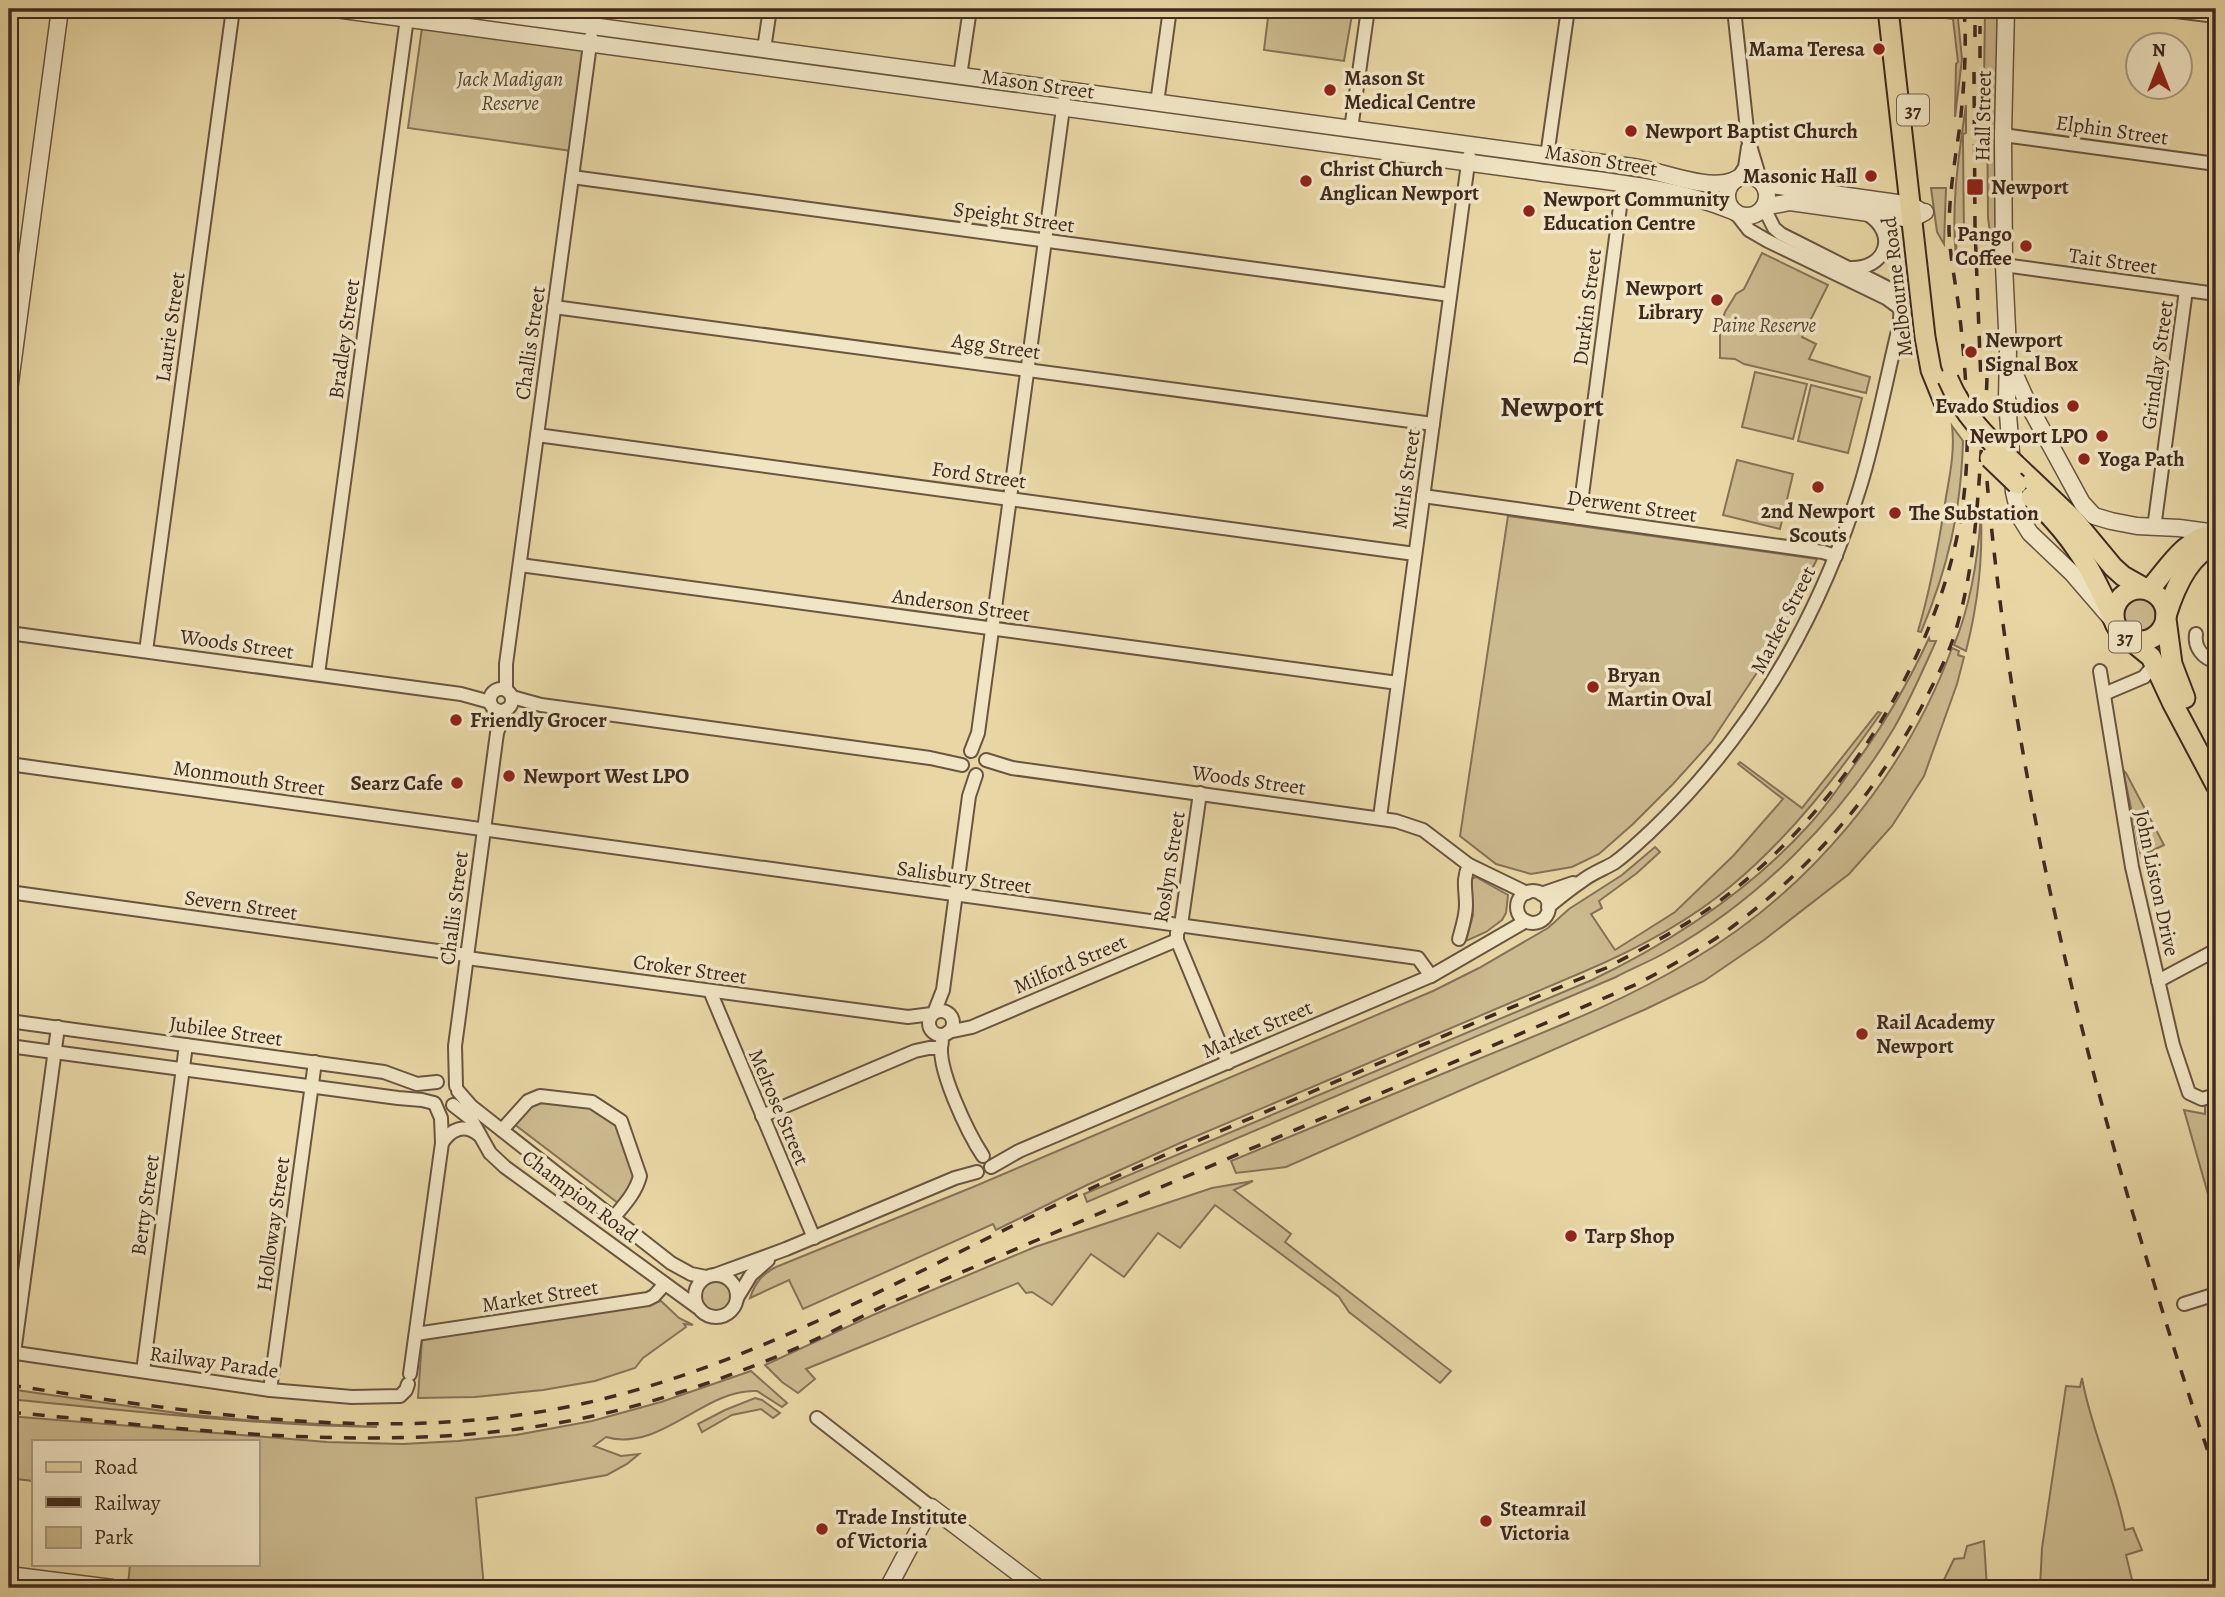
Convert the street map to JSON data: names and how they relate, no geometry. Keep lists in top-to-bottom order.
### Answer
{
  "streets": {
    "main road": ["37", "Melbourne Road"],
    "street": [
      "Mason Street",
      "Hall Street",
      "Elphin Street",
      "Speight Street",
      "Tait Street",
      "Durkin Street",
      "Laurie Street",
      "Bradley Street",
      "Challis Street",
      "Agg Street",
      "Grindlay Street",
      "Ford Street",
      "Mirls Street",
      "Derwent Street",
      "Anderson Street",
      "Market Street",
      "Woods Street",
      "Monmouth Street",
      "Roslyn Street",
      "Salisbury Street",
      "John Liston Drive",
      "Severn Street",
      "Milford Street",
      "Croker Street",
      "Jubilee Street",
      "Melrose Street",
      "Champion Road",
      "Berty Street",
      "Holloway Street",
      "Railway Parade"
    ]
  },
  "crossings": [
    ["Mason Street", "Durkin Street"],
    ["Mason Street", "Bradley Street"],
    ["Mason Street", "Challis Street"],
    ["Mason Street", "Mirls Street"],
    ["37", "Hall Street"],
    ["37", "Melbourne Road"],
    ["Hall Street", "Elphin Street"],
    ["Hall Street", "Tait Street"],
    ["Hall Street", "Melbourne Road"],
    ["Hall Street", "Grindlay Street"],
    ["Speight Street", "Challis Street"],
    ["Speight Street", "Mirls Street"],
    ["Tait Street", "Grindlay Street"],
    ["Durkin Street", "Derwent Street"],
    ["Laurie Street", "Woods Street"],
    ["Bradley Street", "Woods Street"],
    ["Challis Street", "Agg Street"],
    ["Challis Street", "Ford Street"],
    ["Challis Street", "Anderson Street"],
    ["Challis Street", "Woods Street"],
    ["Challis Street", "Monmouth Street"],
    ["Challis Street", "Salisbury Street"],
    ["Challis Street", "Severn Street"],
    ["Challis Street", "Croker Street"],
    ["Challis Street", "Jubilee Street"],
    ["Challis Street", "Champion Road"],
    ["Agg Street", "Mirls Street"],
    ["Ford Street", "Mirls Street"],
    ["Mirls Street", "Derwent Street"],
    ["Mirls Street", "Anderson Street"],
    ["Mirls Street", "Woods Street"],
    ["Derwent Street", "Market Street"],
    ["Market Street", "Woods Street"],
    ["Market Street", "Roslyn Street"],
    ["Market Street", "Salisbury Street"],
    ["Market Street", "Melrose Street"],
    ["Market Street", "Champion Road"],
    ["Market Street", "Railway Parade"],
    ["Woods Street", "Roslyn Street"],
    ["Monmouth Street", "Salisbury Street"],
    ["Roslyn Street", "Salisbury Street"],
    ["Roslyn Street", "Milford Street"],
    ["Severn Street", "Croker Street"],
    ["Milford Street", "Croker Street"],
    ["Croker Street", "Melrose Street"],
    ["Jubilee Street", "Champion Road"],
    ["Jubilee Street", "Berty Street"],
    ["Jubilee Street", "Holloway Street"],
    ["Berty Street", "Railway Parade"],
    ["Holloway Street", "Railway Parade"]
  ],
  "districts": ["Newport"],
  "parks": ["Jack Madigan Reserve", "Paine Reserve"],
  "places": {
    "other": [
      "Mama Teresa",
      "Mason St Medical Centre",
      "Newport Baptist Church",
      "Masonic Hall",
      "Christ Church Anglican Newport",
      "Newport Community Education Centre",
      "Pango Coffee",
      "Newport Library",
      "Newport Signal Box",
      "Evado Studios",
      "Newport LPO",
      "Yoga Path",
      "2nd Newport Scouts",
      "The Substation",
      "Bryan Martin Oval",
      "Friendly Grocer",
      "Newport West LPO",
      "Searz Cafe",
      "Rail Academy Newport",
      "Tarp Shop",
      "Steamrail Victoria",
      "Trade Institute of Victoria"
    ],
    "transit": ["Newport"]
  },
  "legend": ["Road", "Railway", "Park"],
  "north": "top"
}
